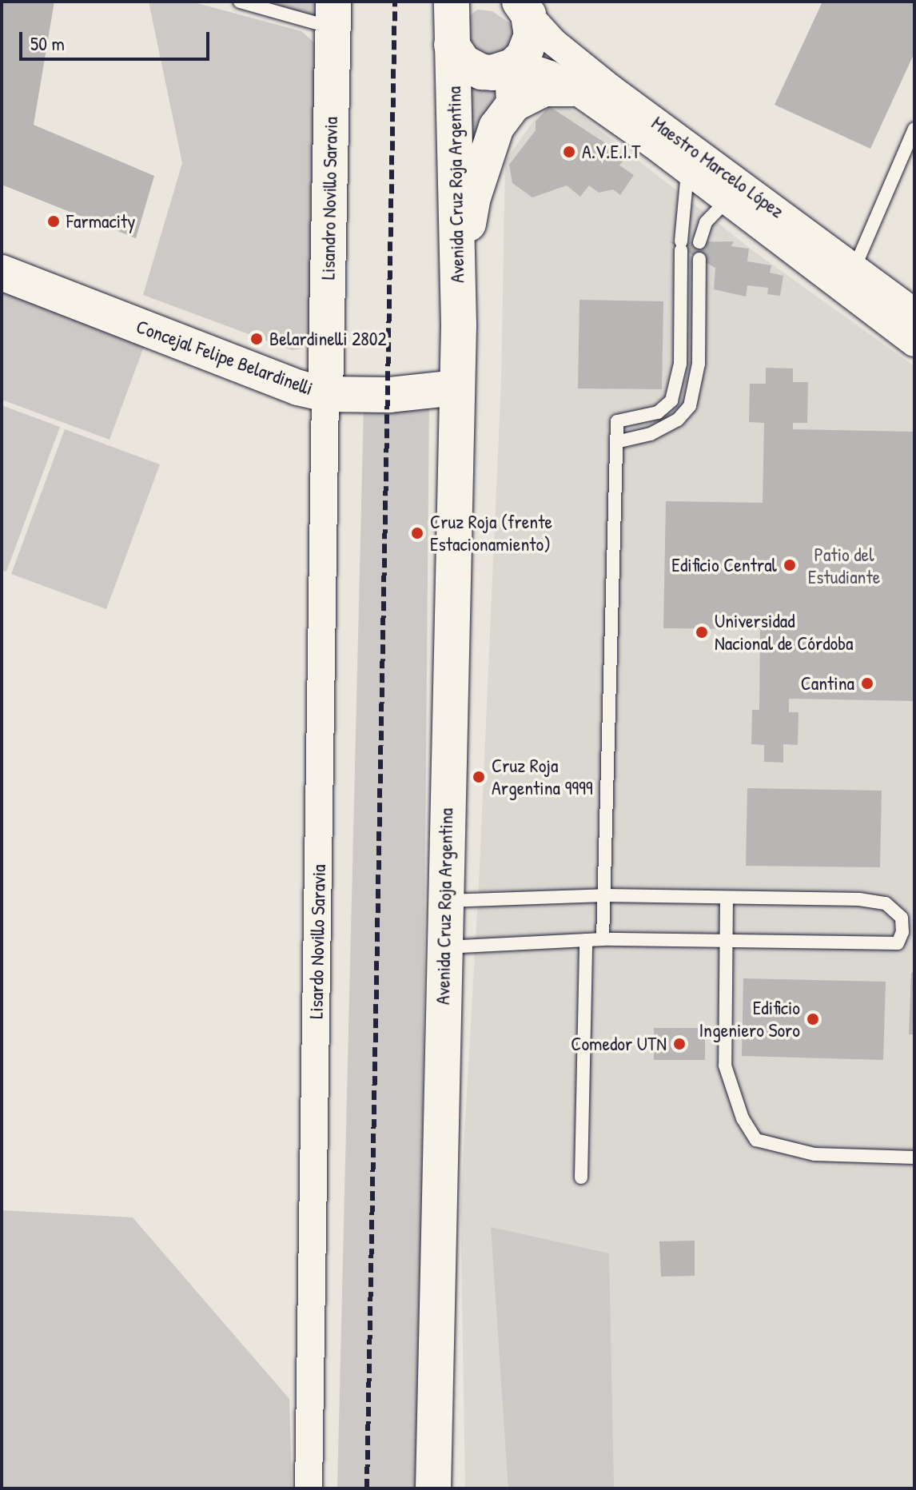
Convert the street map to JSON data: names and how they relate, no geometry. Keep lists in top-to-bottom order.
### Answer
{
  "streets": {
    "main road": ["Avenida Cruz Roja Argentina", "Lisandro Novillo Saravia", "Concejal Felipe Belardinelli"],
    "street": ["Maestro Marcelo López", "Lisardo Novillo Saravia"]
  },
  "crossings": [
    ["Avenida Cruz Roja Argentina", "Concejal Felipe Belardinelli"],
    ["Lisandro Novillo Saravia", "Concejal Felipe Belardinelli"],
    ["Lisandro Novillo Saravia", "Lisardo Novillo Saravia"],
    ["Concejal Felipe Belardinelli", "Lisardo Novillo Saravia"]
  ],
  "parks": ["Patio del Estudiante"],
  "places": [
    "A.V.E.I.T",
    "Farmacity",
    "Belardinelli 2802",
    "Cruz Roja (frente Estacionamiento)",
    "Edificio Central",
    "Universidad Nacional de Córdoba",
    "Cantina",
    "Cruz Roja Argentina 9999",
    "Edificio Ingeniero Soro",
    "Comedor UTN"
  ],
  "scale_bar": "50 m"
}
